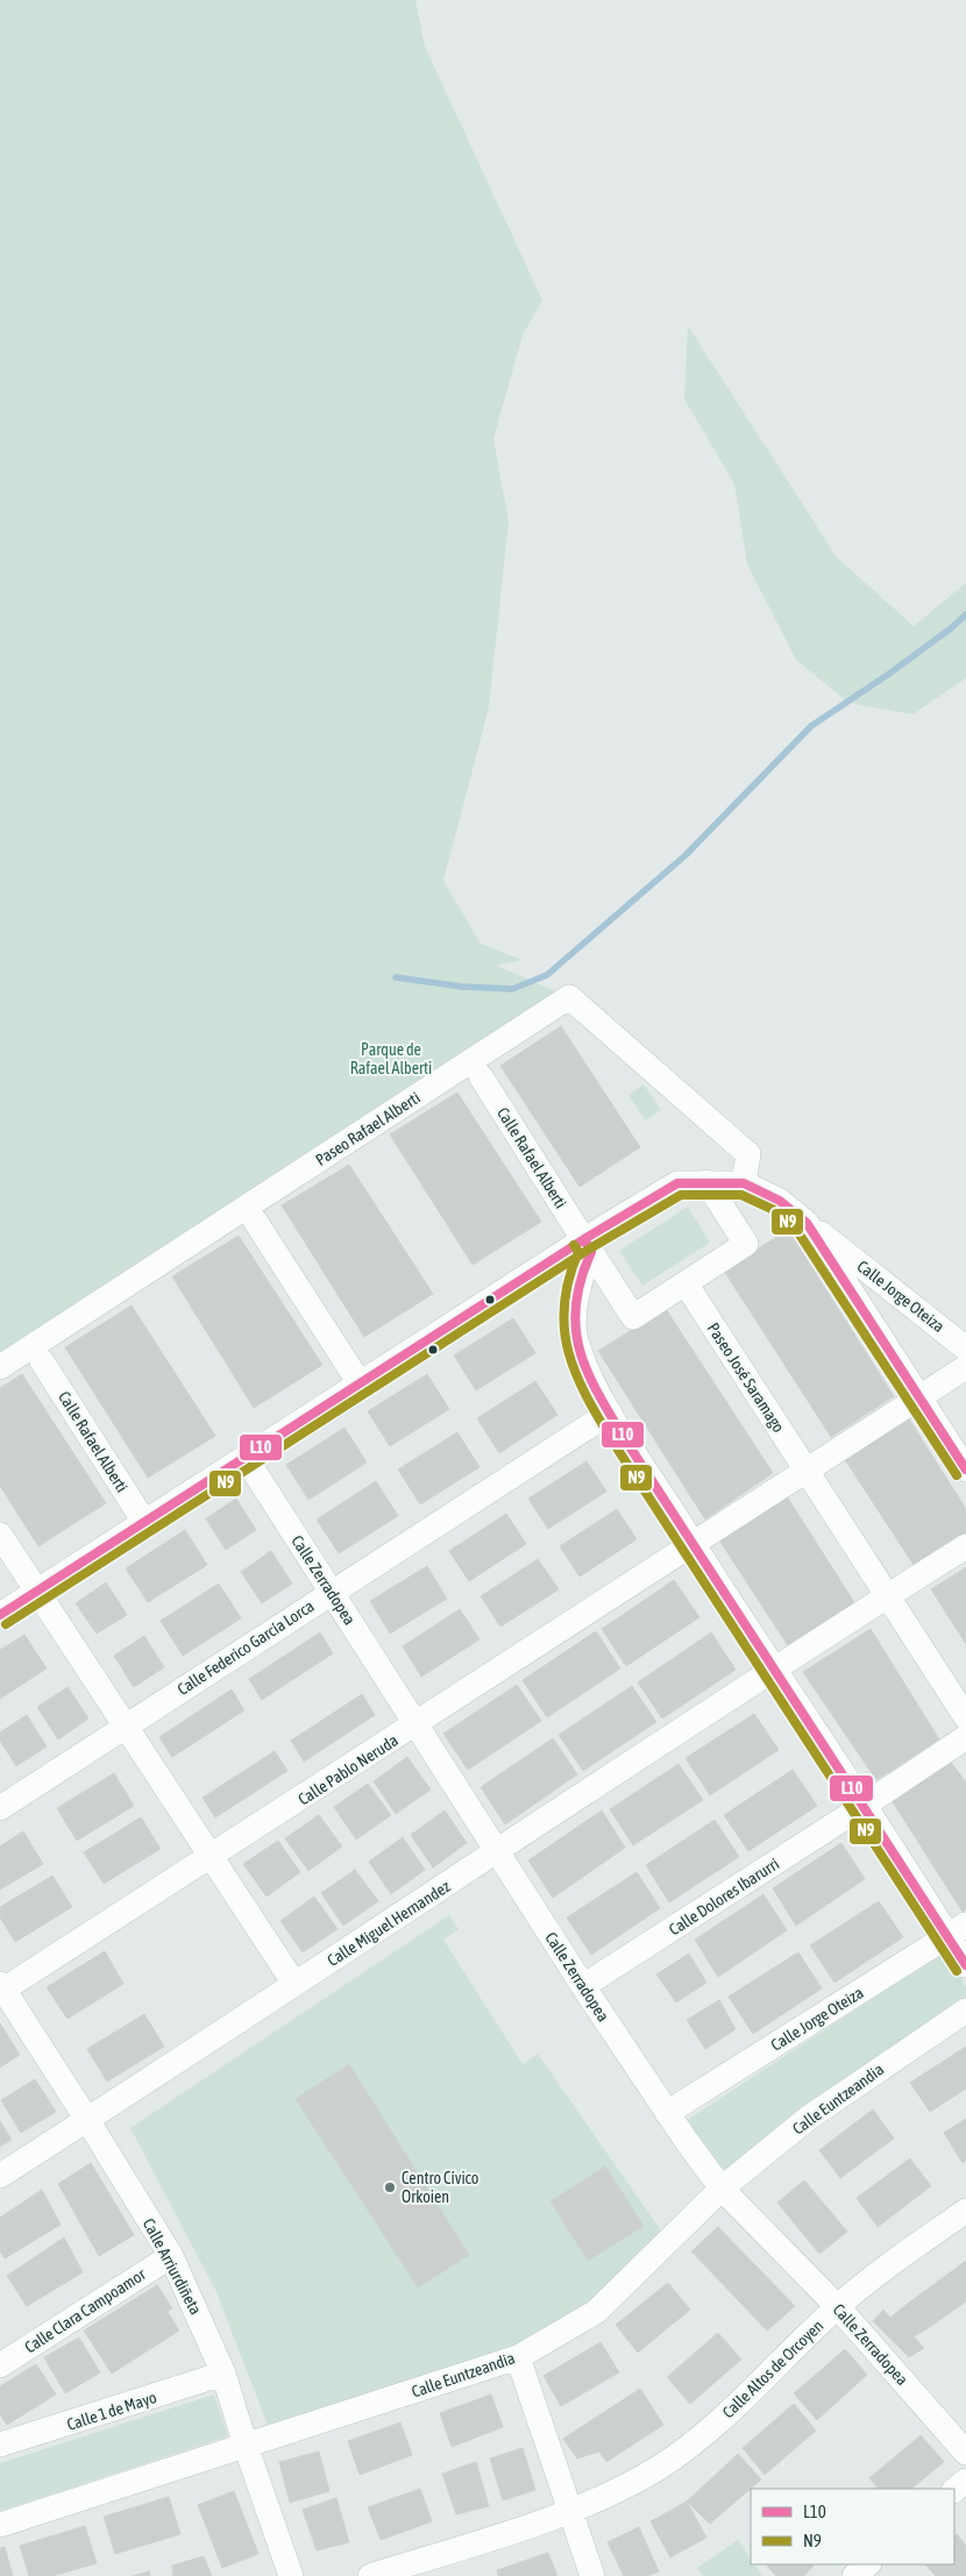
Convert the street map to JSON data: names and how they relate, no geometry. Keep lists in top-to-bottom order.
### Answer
{
  "streets": {
    "street": [
      "Paseo Rafael Alberti",
      "Calle Rafael Alberti",
      "Calle Jorge Oteiza",
      "Paseo José Saramago",
      "Calle Zerradopea",
      "Calle Federico García Lorca",
      "Calle Pablo Neruda",
      "Calle Dolores Ibarurri",
      "Calle Miguel Hernandez",
      "Calle Euntzeandia",
      "Calle Arriurdiñeta",
      "Calle Clara Campoamor",
      "Calle Altos de Orcoyen",
      "Calle 1 de Mayo"
    ]
  },
  "crossings": [
    ["Paseo Rafael Alberti", "Calle Jorge Oteiza"],
    ["Calle Jorge Oteiza", "Calle Zerradopea"],
    ["Calle Zerradopea", "Calle Federico García Lorca"],
    ["Calle Zerradopea", "Calle Pablo Neruda"],
    ["Calle Zerradopea", "Calle Dolores Ibarurri"],
    ["Calle Zerradopea", "Calle Miguel Hernandez"],
    ["Calle Zerradopea", "Calle Euntzeandia"],
    ["Calle Zerradopea", "Calle Altos de Orcoyen"],
    ["Calle Pablo Neruda", "Calle Arriurdiñeta"],
    ["Calle Miguel Hernandez", "Calle Arriurdiñeta"],
    ["Calle Euntzeandia", "Calle Arriurdiñeta"],
    ["Calle Arriurdiñeta", "Calle Clara Campoamor"],
    ["Calle Arriurdiñeta", "Calle 1 de Mayo"]
  ],
  "parks": ["Parque de Rafael Alberti"],
  "places": ["Centro Cívico Orkoien"],
  "lines": ["transit line L10", "transit line N9"],
  "legend": ["L10", "N9"]
}
